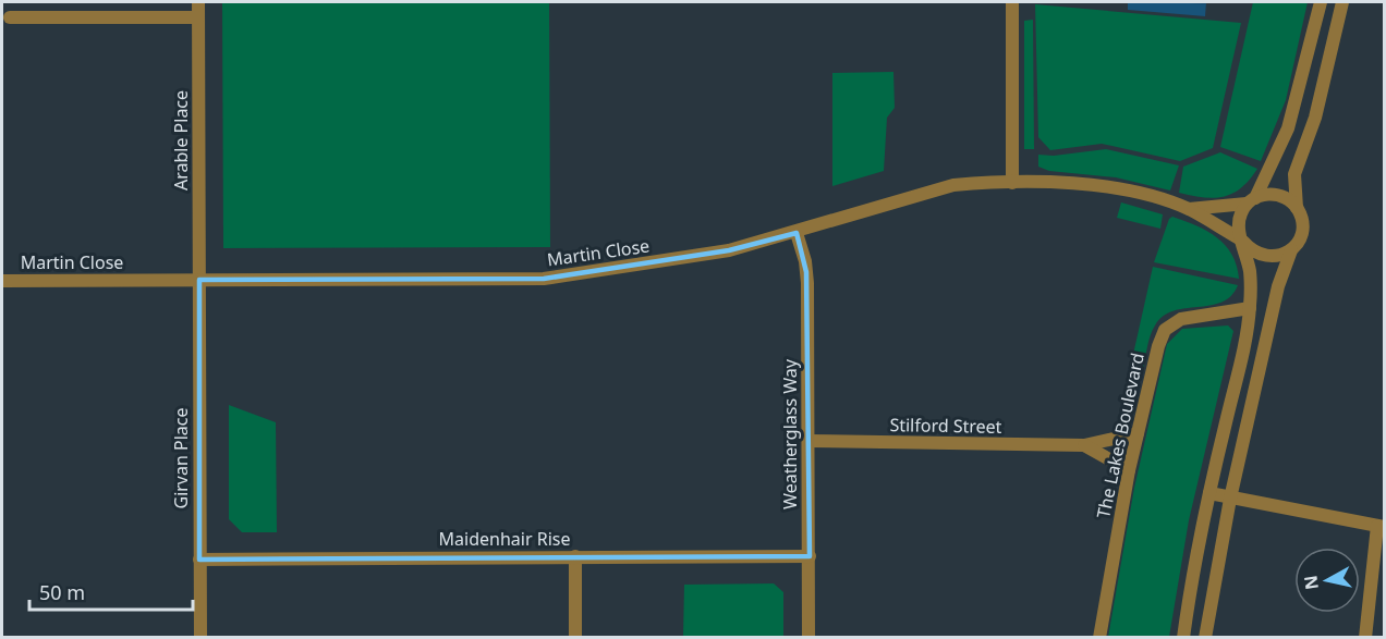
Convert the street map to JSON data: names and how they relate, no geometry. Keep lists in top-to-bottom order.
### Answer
{
  "streets": {
    "street": [
      "Arable Place",
      "Martin Close",
      "Stilford Street",
      "Weatherglass Way",
      "The Lakes Boulevard",
      "Girvan Place",
      "Maidenhair Rise"
    ]
  },
  "crossings": [
    ["Arable Place", "Martin Close"],
    ["Arable Place", "Girvan Place"],
    ["Martin Close", "Weatherglass Way"],
    ["Martin Close", "Girvan Place"],
    ["Stilford Street", "Weatherglass Way"],
    ["Stilford Street", "The Lakes Boulevard"],
    ["Weatherglass Way", "Maidenhair Rise"],
    ["Girvan Place", "Maidenhair Rise"]
  ],
  "scale_bar": "50 m",
  "north": "left"
}
